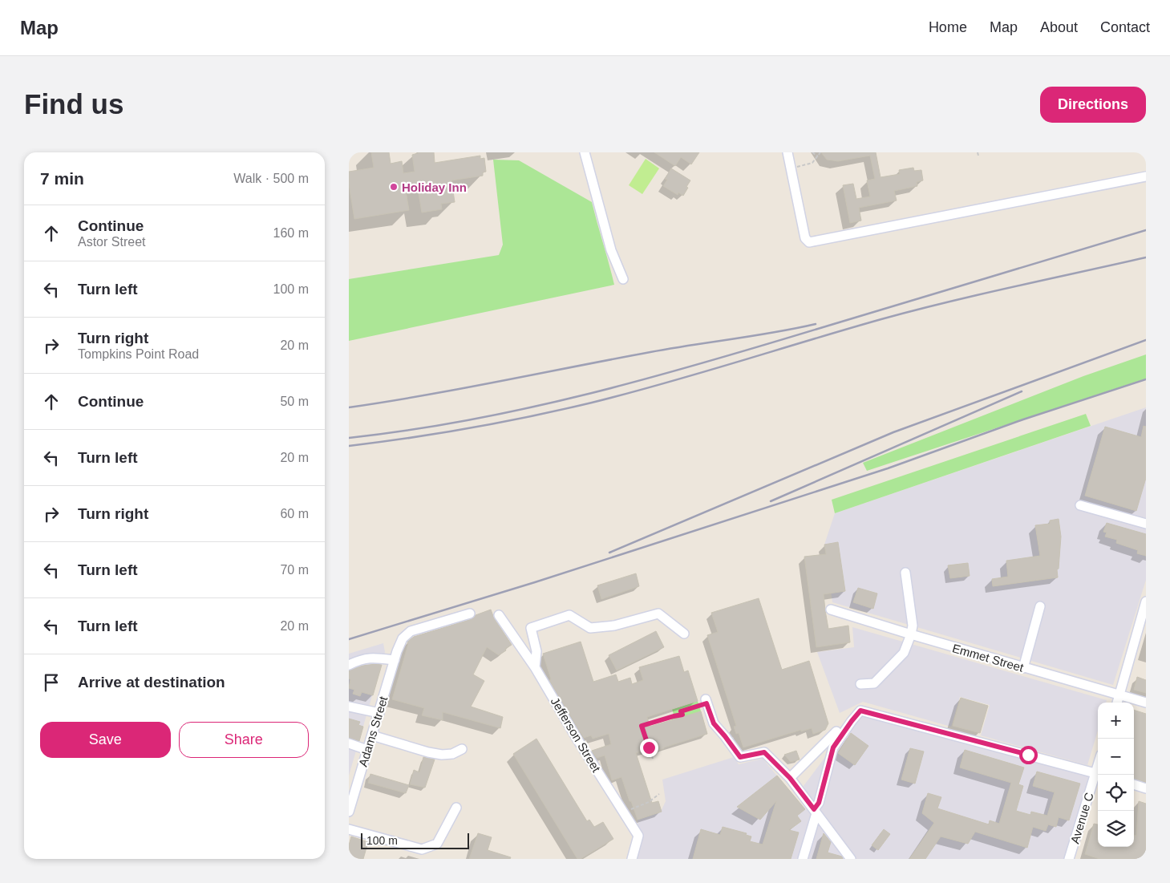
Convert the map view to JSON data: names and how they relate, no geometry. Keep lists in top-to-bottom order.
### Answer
{
  "streets": {
    "street": [
      "Emmet Street",
      "Adams Street",
      "Jefferson Street",
      "Avenue C"
    ]
  },
  "places": ["Holiday Inn"],
  "scale_bar": "100 m",
  "page": {
    "header": "Map",
    "nav": [
      "Home",
      "Map",
      "About",
      "Contact"
    ],
    "buttons": [
      "Directions",
      ["Save", "Share"]
    ],
    "title": "Find us",
    "heading": ["7 min", "Walk · 500 m"],
    "list": [
      ["Continue", "Astor Street", "160 m"],
      ["Turn left", "100 m"],
      ["Turn right", "Tompkins Point Road", "20 m"],
      ["Continue", "50 m"],
      ["Turn left", "20 m"],
      ["Turn right", "60 m"],
      ["Turn left", "70 m"],
      ["Turn left", "20 m"],
      "Arrive at destination"
    ],
    "map_buttons": ["+", "−"],
    "scale": "100 m"
  }
}
